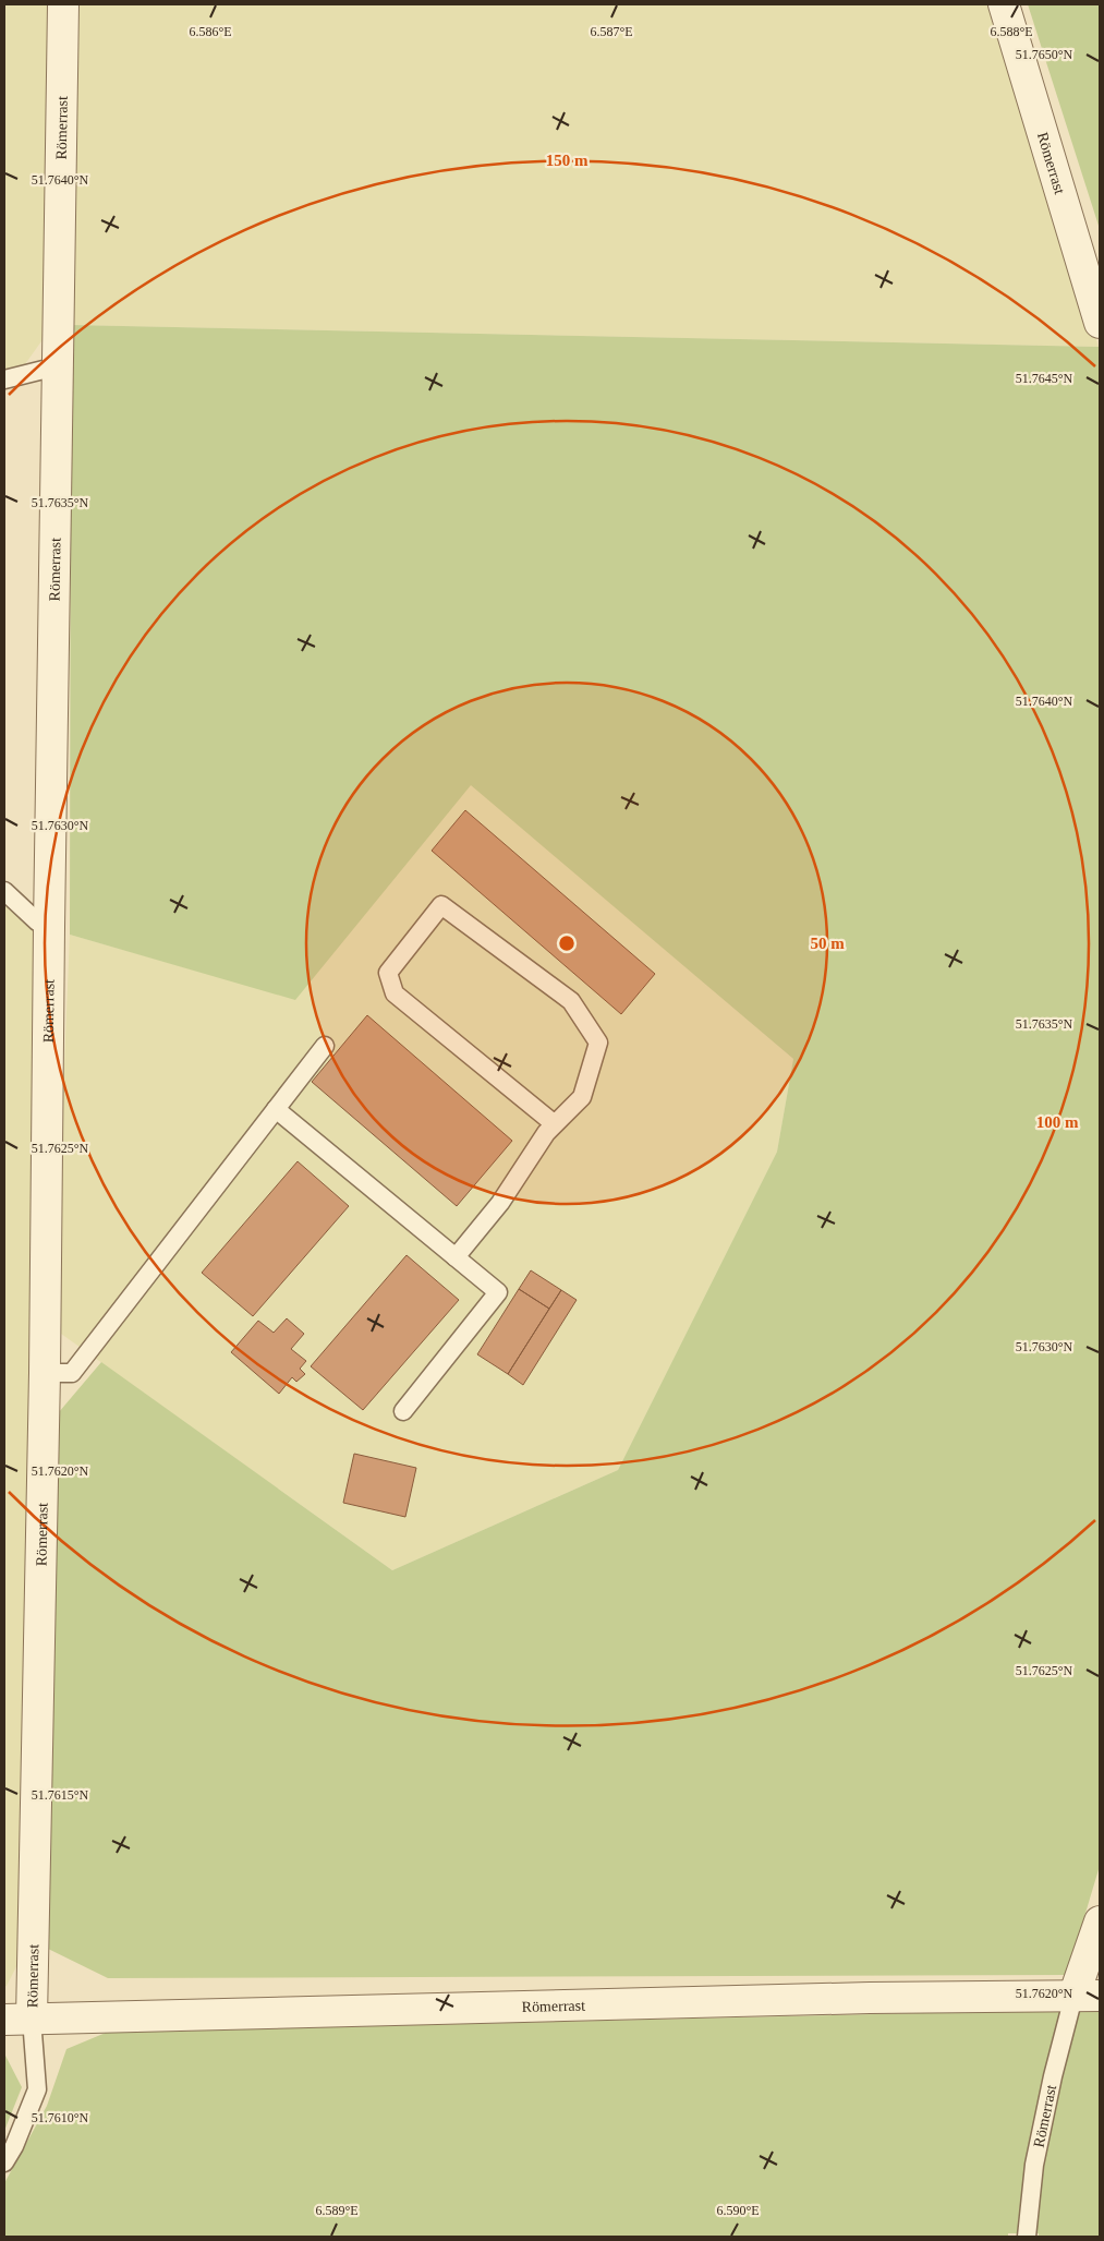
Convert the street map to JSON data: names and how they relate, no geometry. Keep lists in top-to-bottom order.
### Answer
{
  "streets": {
    "street": ["Römerrast"]
  },
  "coordinates": [
    "6.586°E",
    "6.587°E",
    "6.588°E",
    "51.7650°N",
    "51.7640°N",
    "51.7645°N",
    "51.7635°N",
    "51.7630°N",
    "51.7625°N",
    "51.7620°N",
    "51.7615°N",
    "51.7610°N",
    "6.589°E",
    "6.590°E"
  ],
  "rings": ["150 m", "50 m", "100 m"]
}
